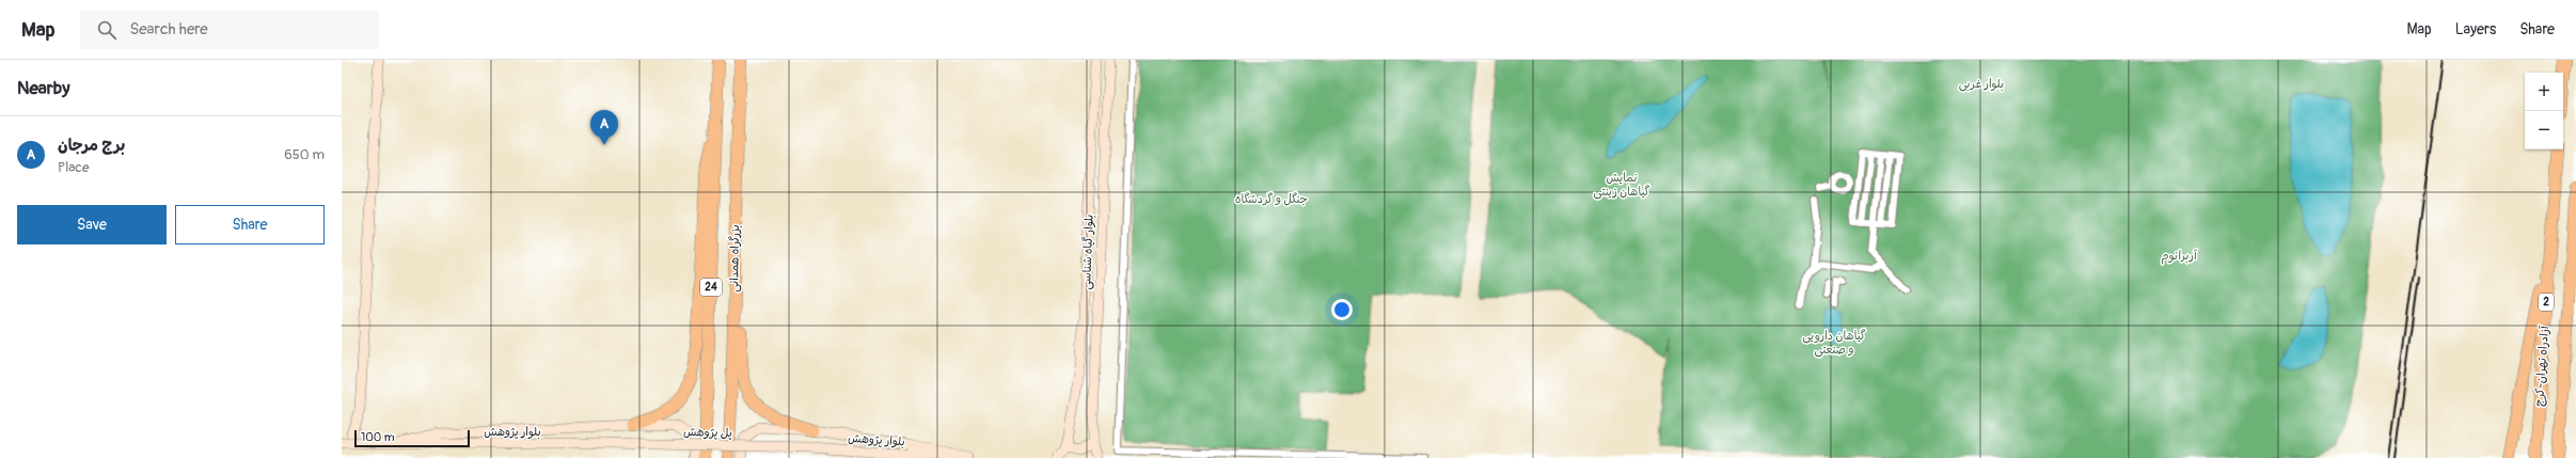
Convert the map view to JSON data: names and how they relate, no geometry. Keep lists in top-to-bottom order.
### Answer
{
  "streets": {
    "highway": [
      "بزرگراه همدانی",
      "24",
      "2",
      "آزادراه تهران-کرج"
    ],
    "street": ["بلوار گیاه شناسی", "بلوار پژوهش", "پل پژوهش"]
  },
  "crossings": [
    ["بلوار پژوهش", "پل پژوهش"]
  ],
  "parks": [
    "بلوار غربی",
    "نمایش گیاهان زینتی",
    "جنگل و گردشگاه",
    "آربرانوم",
    "گیاهان دارویی و صنعتی"
  ],
  "scale_bar": "100 m",
  "page": {
    "header": "Map",
    "search": "Search here",
    "nav": ["Map", "Layers", "Share"],
    "heading": "Nearby",
    "map_buttons": ["+", "−"],
    "pins": "A",
    "list": [
      {
        "mark": "A",
        "name": "برج مرجان",
        "note": "Place",
        "value": "650 m"
      }
    ],
    "buttons": ["Save", "Share"],
    "scale": "100 m"
  }
}
